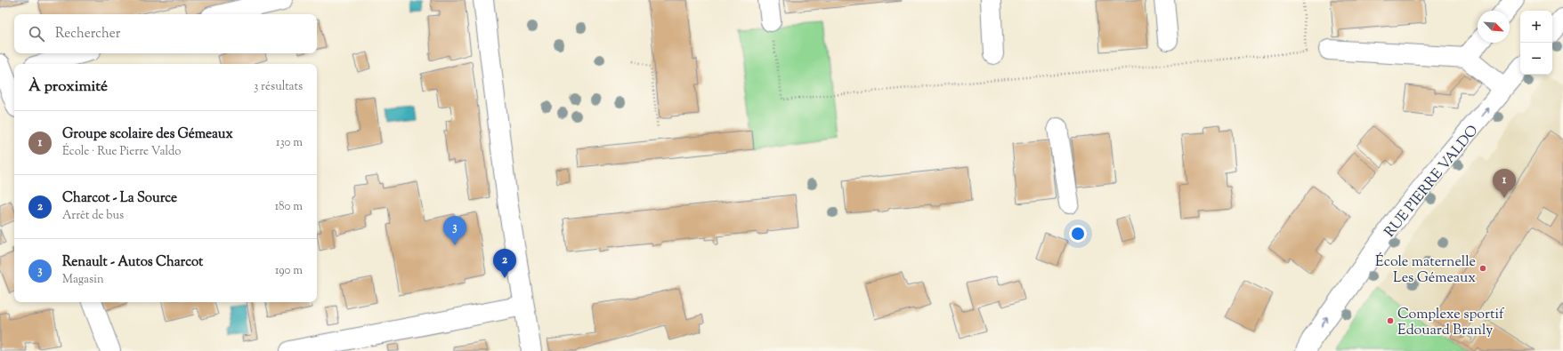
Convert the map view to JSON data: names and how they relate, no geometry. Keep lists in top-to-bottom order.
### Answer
{
  "streets": {
    "street": ["RUE PIERRE VALDO"]
  },
  "one_way": ["RUE PIERRE VALDO"],
  "places": ["École maternelle Les Gémeaux", "Complexe sportif Edouard Branly"],
  "north": "bottom right",
  "page": {
    "map_buttons": ["+", "−"],
    "search": "Rechercher",
    "heading": ["À proximité", "3 résultats"],
    "list": [
      {
        "mark": "1",
        "name": "Groupe scolaire des Gémeaux",
        "note": "École · Rue Pierre Valdo",
        "value": "130 m"
      },
      {
        "mark": "2",
        "name": "Charcot - La Source",
        "note": "Arrêt de bus",
        "value": "180 m"
      },
      {
        "mark": "3",
        "name": "Renault - Autos Charcot",
        "note": "Magasin",
        "value": "190 m"
      }
    ],
    "pins": ["1", "3", "2"]
  }
}
